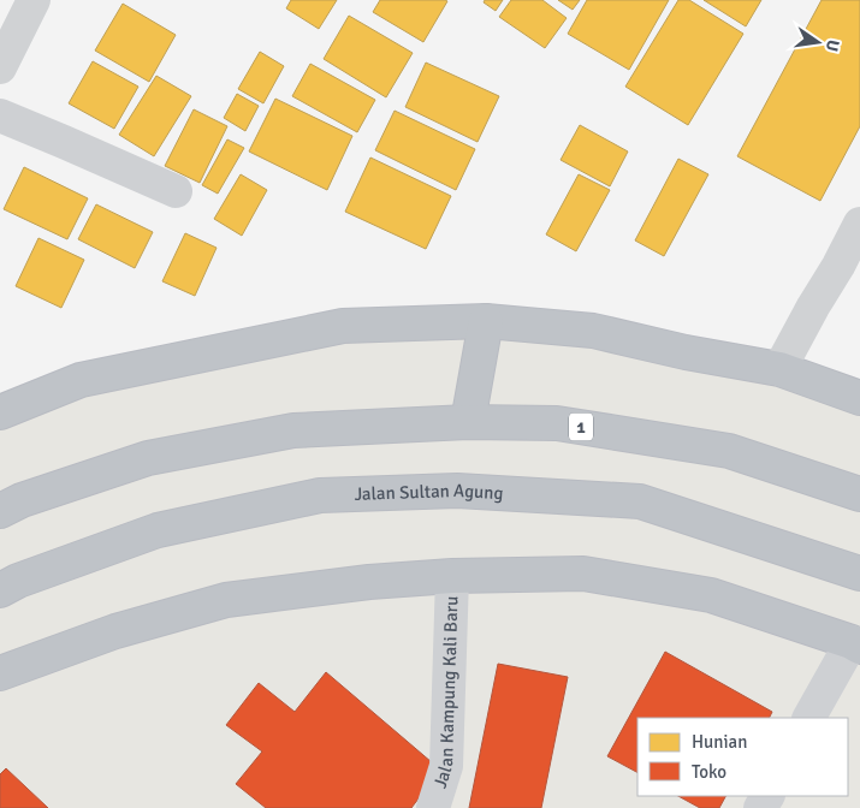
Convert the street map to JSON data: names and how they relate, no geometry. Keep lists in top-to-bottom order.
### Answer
{
  "streets": {
    "highway": ["1", "Jalan Sultan Agung"],
    "street": ["Jalan Kampung Kali Baru"]
  },
  "legend": ["Hunian", "Toko"],
  "north": "right"
}
